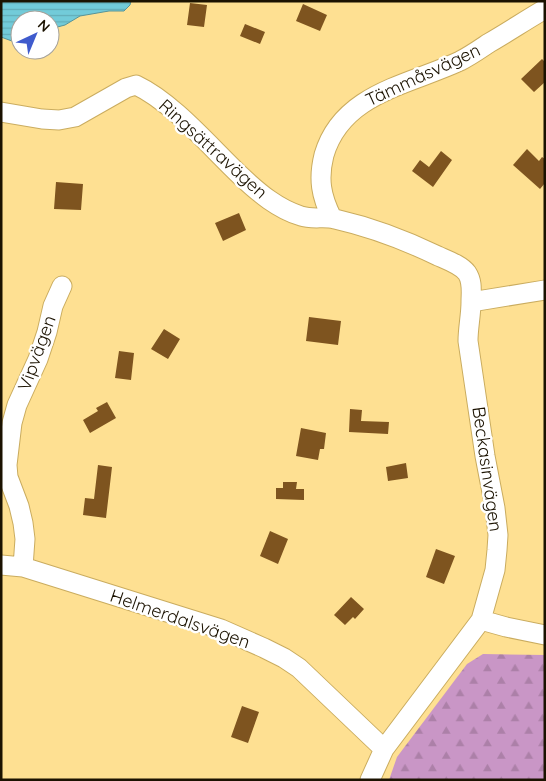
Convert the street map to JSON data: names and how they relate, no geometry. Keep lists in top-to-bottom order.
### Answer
{
  "streets": {
    "street": [
      "Tämmåsvägen",
      "Ringsättravägen",
      "Vipvägen",
      "Beckasinvägen",
      "Helmerdalsvägen"
    ]
  },
  "crossings": [
    ["Tämmåsvägen", "Ringsättravägen"],
    ["Ringsättravägen", "Beckasinvägen"],
    ["Vipvägen", "Helmerdalsvägen"],
    ["Beckasinvägen", "Helmerdalsvägen"]
  ],
  "north": "top right"
}
